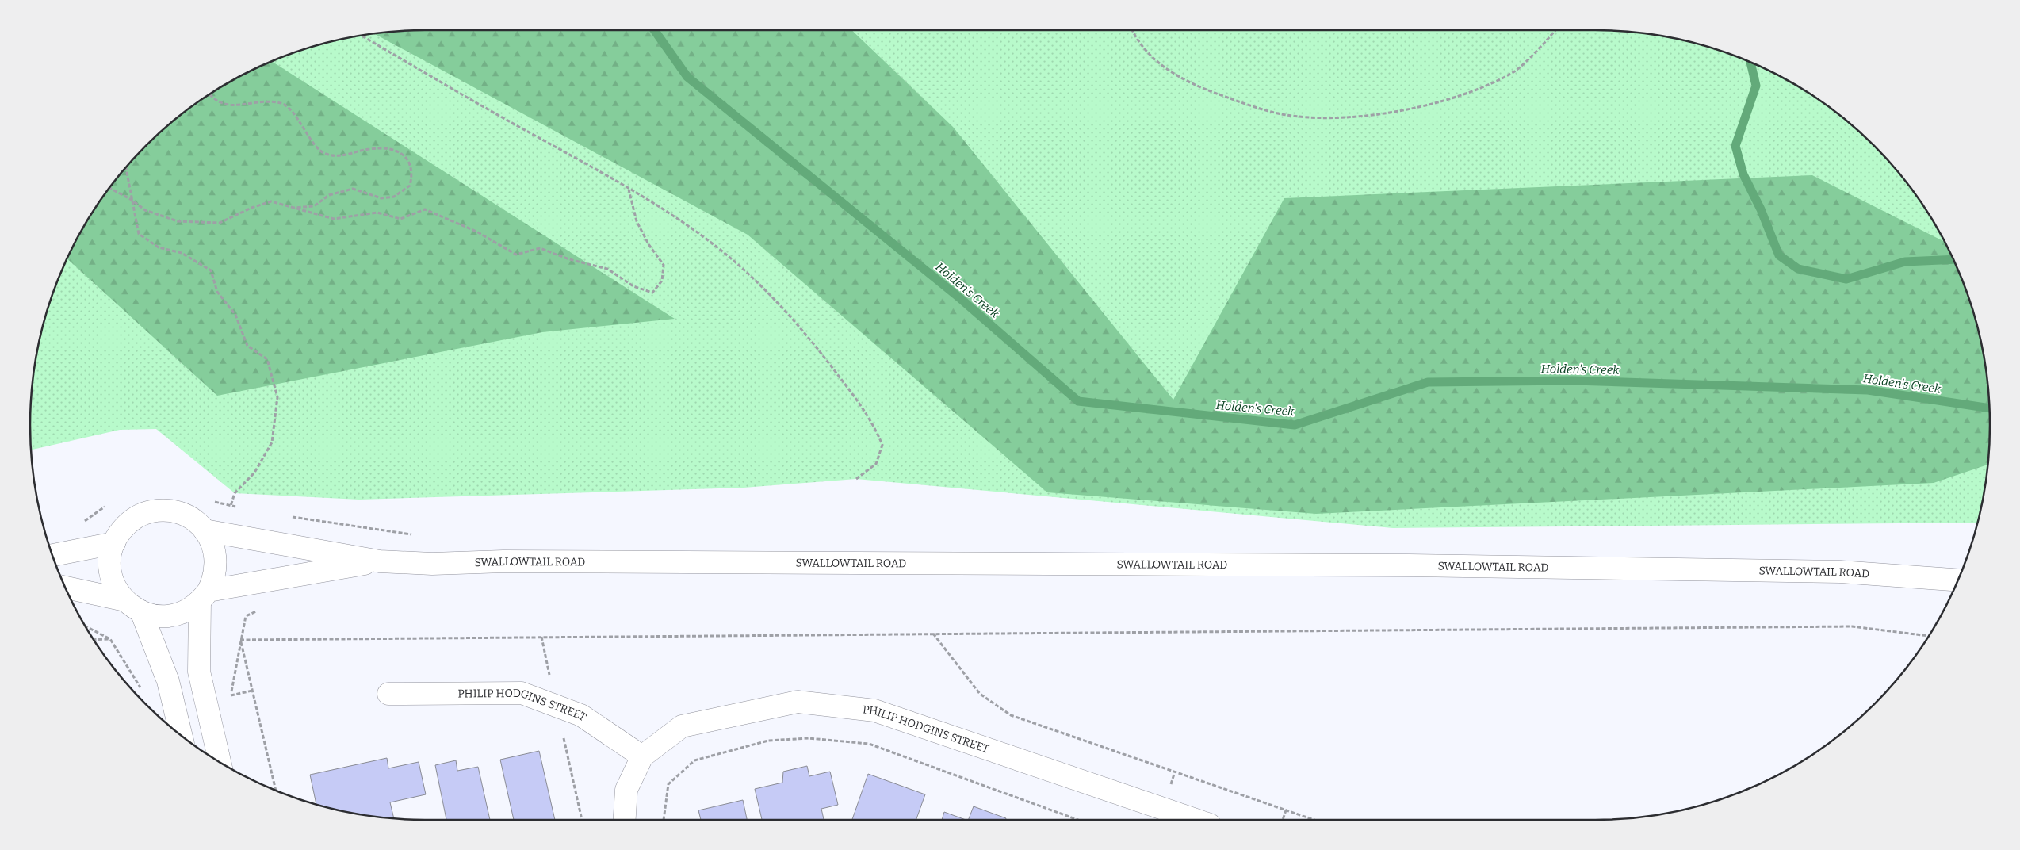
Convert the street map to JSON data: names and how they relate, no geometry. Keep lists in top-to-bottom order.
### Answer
{
  "streets": {
    "street": ["SWALLOWTAIL ROAD", "PHILIP HODGINS STREET"]
  },
  "water": ["Holden's Creek"]
}
